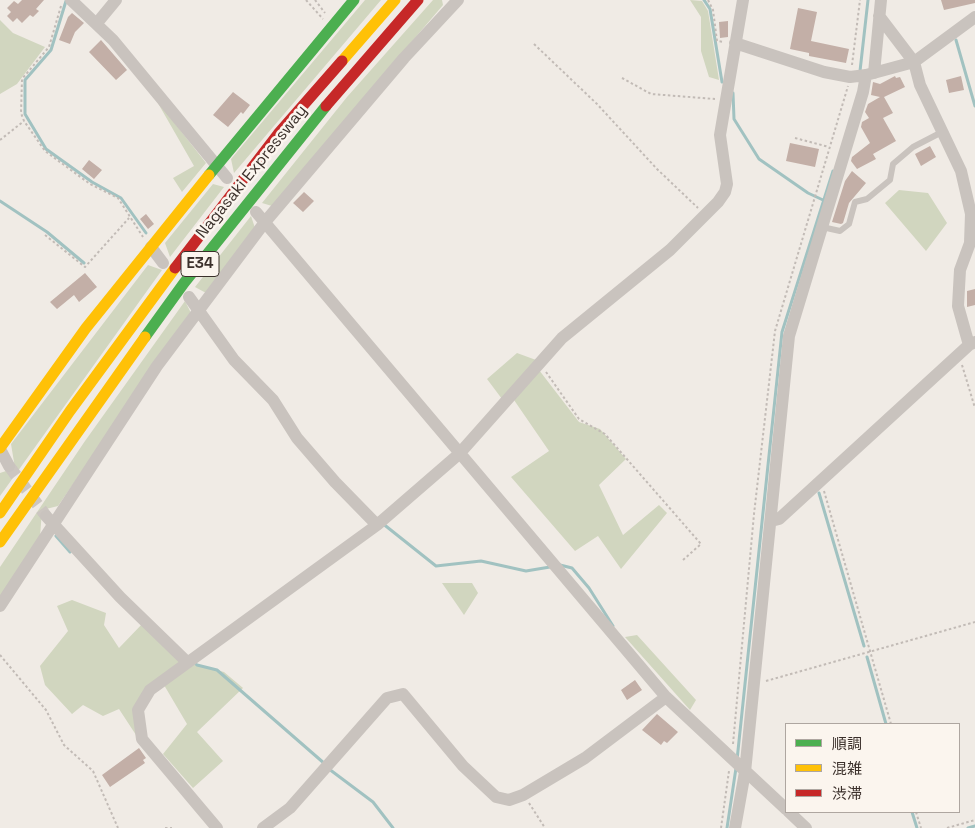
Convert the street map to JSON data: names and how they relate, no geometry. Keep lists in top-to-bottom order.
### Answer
{
  "streets": {
    "main road": ["Nagasaki Expressway", "E34"]
  },
  "legend": ["順調", "混雑", "渋滞"]
}
